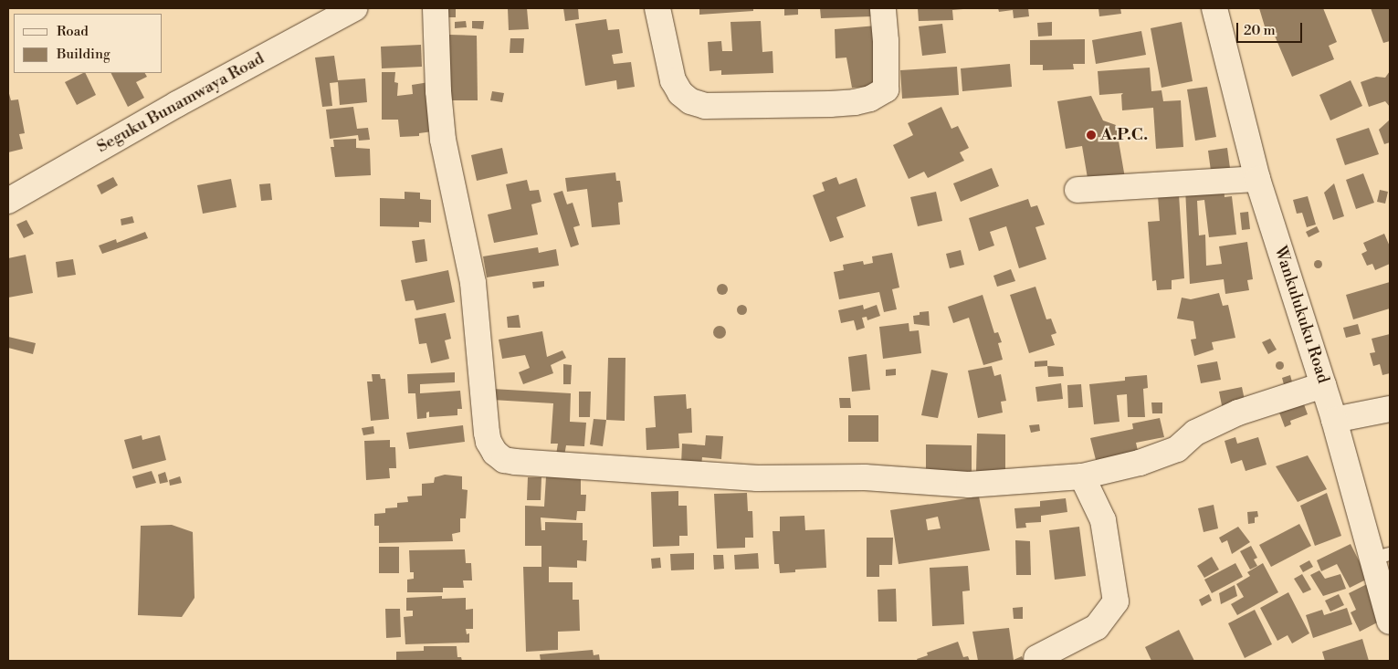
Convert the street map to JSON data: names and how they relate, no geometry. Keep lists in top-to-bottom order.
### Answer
{
  "streets": {
    "street": ["Seguku Bunamwaya Road", "Wankulukuku Road"]
  },
  "places": ["A.P.C."],
  "legend": ["Road", "Building"],
  "scale_bar": "20 m"
}
